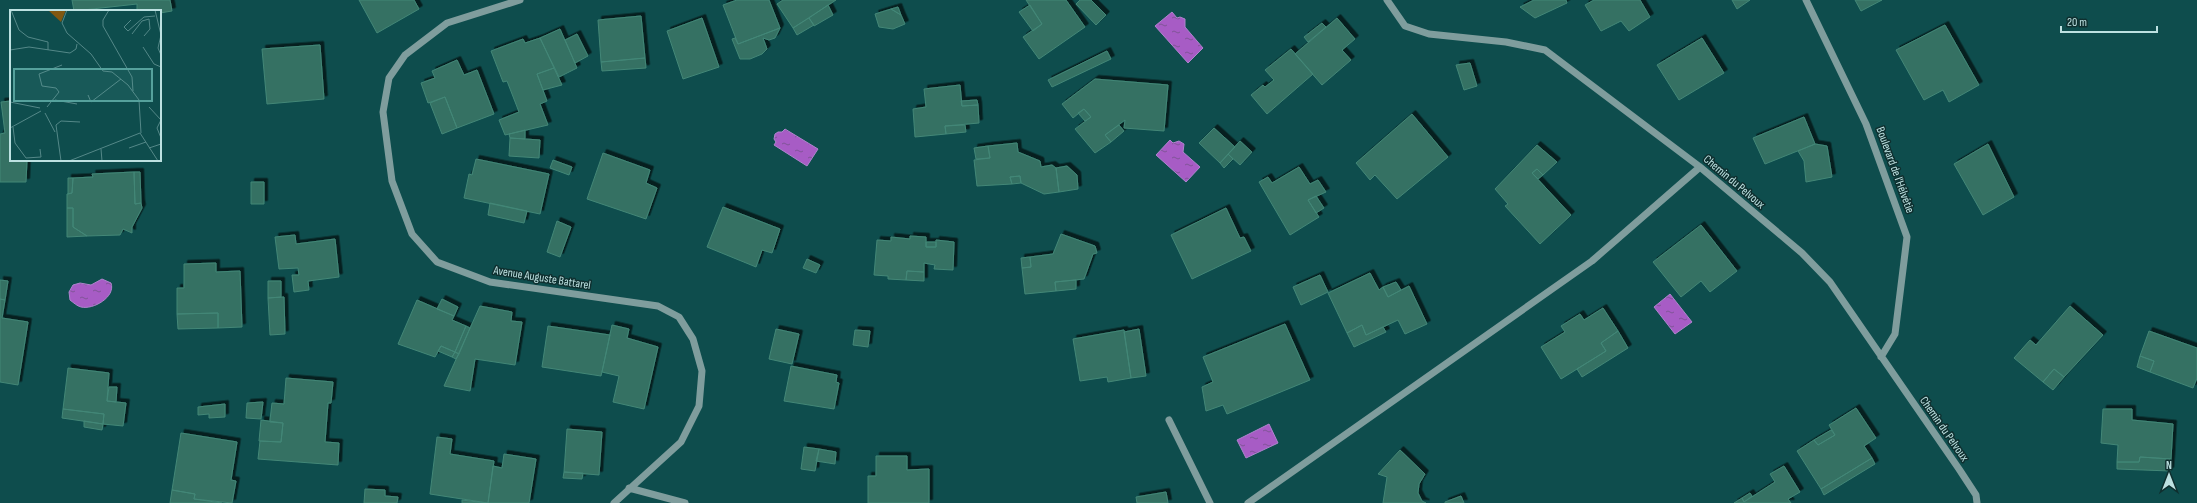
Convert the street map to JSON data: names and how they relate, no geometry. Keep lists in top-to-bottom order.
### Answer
{
  "streets": {
    "street": ["Boulevard de l'Hélvétie", "Chemin du Pelvoux", "Avenue Auguste Battarel"]
  },
  "crossings": [
    ["Boulevard de l'Hélvétie", "Chemin du Pelvoux"]
  ],
  "scale_bar": "20 m",
  "north": "top"
}
